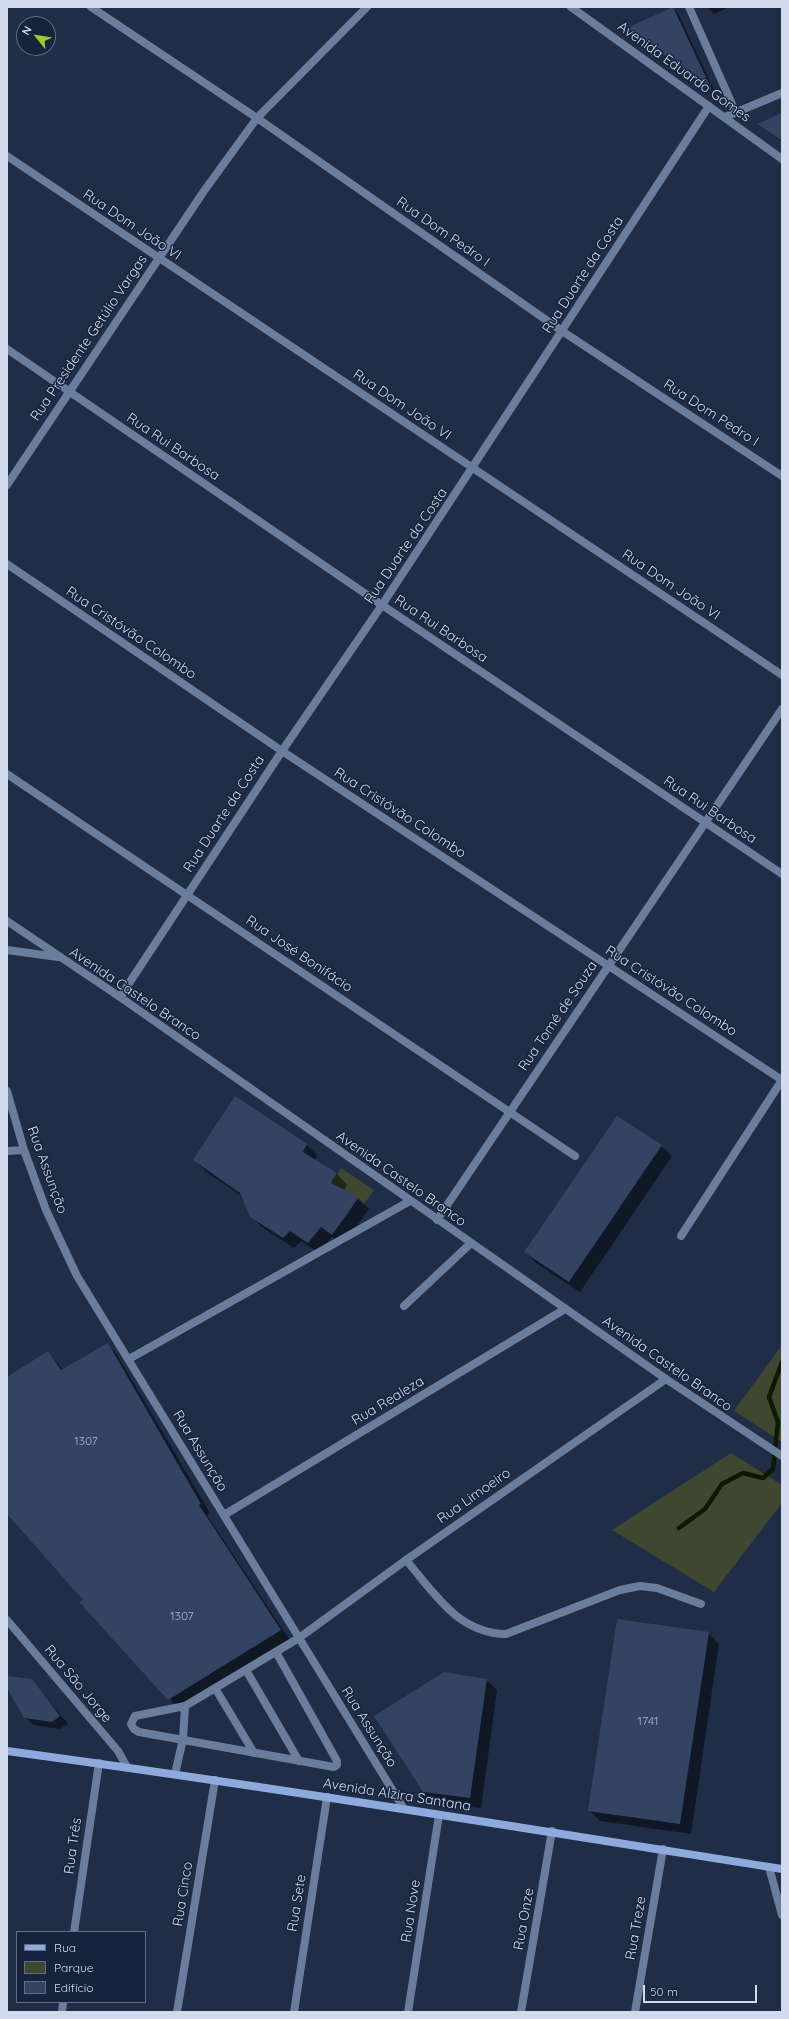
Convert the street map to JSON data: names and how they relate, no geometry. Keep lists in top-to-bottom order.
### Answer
{
  "streets": {
    "main road": ["Avenida Alzira Santana"],
    "street": [
      "Avenida Eduardo Gomes",
      "Rua Dom João VI",
      "Rua Dom Pedro I",
      "Rua Duarte da Costa",
      "Rua Presidente Getúlio Vargas",
      "Rua Rui Barbosa",
      "Rua Cristóvão Colombo",
      "Rua José Bonifácio",
      "Avenida Castelo Branco",
      "Rua Tomé de Souza",
      "Rua Assunção",
      "Rua Realeza",
      "Rua Limoeiro",
      "Rua São Jorge",
      "Rua Três",
      "Rua Cinco",
      "Rua Sete",
      "Rua Nove",
      "Rua Onze",
      "Rua Treze"
    ]
  },
  "crossings": [
    ["Avenida Eduardo Gomes", "Rua Duarte da Costa"],
    ["Rua Dom João VI", "Rua Duarte da Costa"],
    ["Rua Dom João VI", "Rua Presidente Getúlio Vargas"],
    ["Rua Dom Pedro I", "Rua Duarte da Costa"],
    ["Rua Dom Pedro I", "Rua Presidente Getúlio Vargas"],
    ["Rua Duarte da Costa", "Rua Rui Barbosa"],
    ["Rua Duarte da Costa", "Rua Cristóvão Colombo"],
    ["Rua Duarte da Costa", "Rua José Bonifácio"],
    ["Rua Duarte da Costa", "Avenida Castelo Branco"],
    ["Rua Presidente Getúlio Vargas", "Rua Rui Barbosa"],
    ["Rua Rui Barbosa", "Rua Tomé de Souza"],
    ["Rua Cristóvão Colombo", "Rua Tomé de Souza"],
    ["Rua José Bonifácio", "Rua Tomé de Souza"],
    ["Avenida Castelo Branco", "Rua Tomé de Souza"],
    ["Avenida Castelo Branco", "Rua Realeza"],
    ["Avenida Castelo Branco", "Rua Limoeiro"],
    ["Rua Assunção", "Rua Realeza"],
    ["Rua Assunção", "Rua Limoeiro"],
    ["Rua Assunção", "Avenida Alzira Santana"],
    ["Rua São Jorge", "Avenida Alzira Santana"],
    ["Avenida Alzira Santana", "Rua Três"],
    ["Avenida Alzira Santana", "Rua Cinco"],
    ["Avenida Alzira Santana", "Rua Sete"],
    ["Avenida Alzira Santana", "Rua Nove"],
    ["Avenida Alzira Santana", "Rua Onze"],
    ["Avenida Alzira Santana", "Rua Treze"]
  ],
  "house_numbers": ["1307", "1307", "1741"],
  "legend": ["Rua", "Parque", "Edifício"],
  "scale_bar": "50 m",
  "north": "top left"
}
